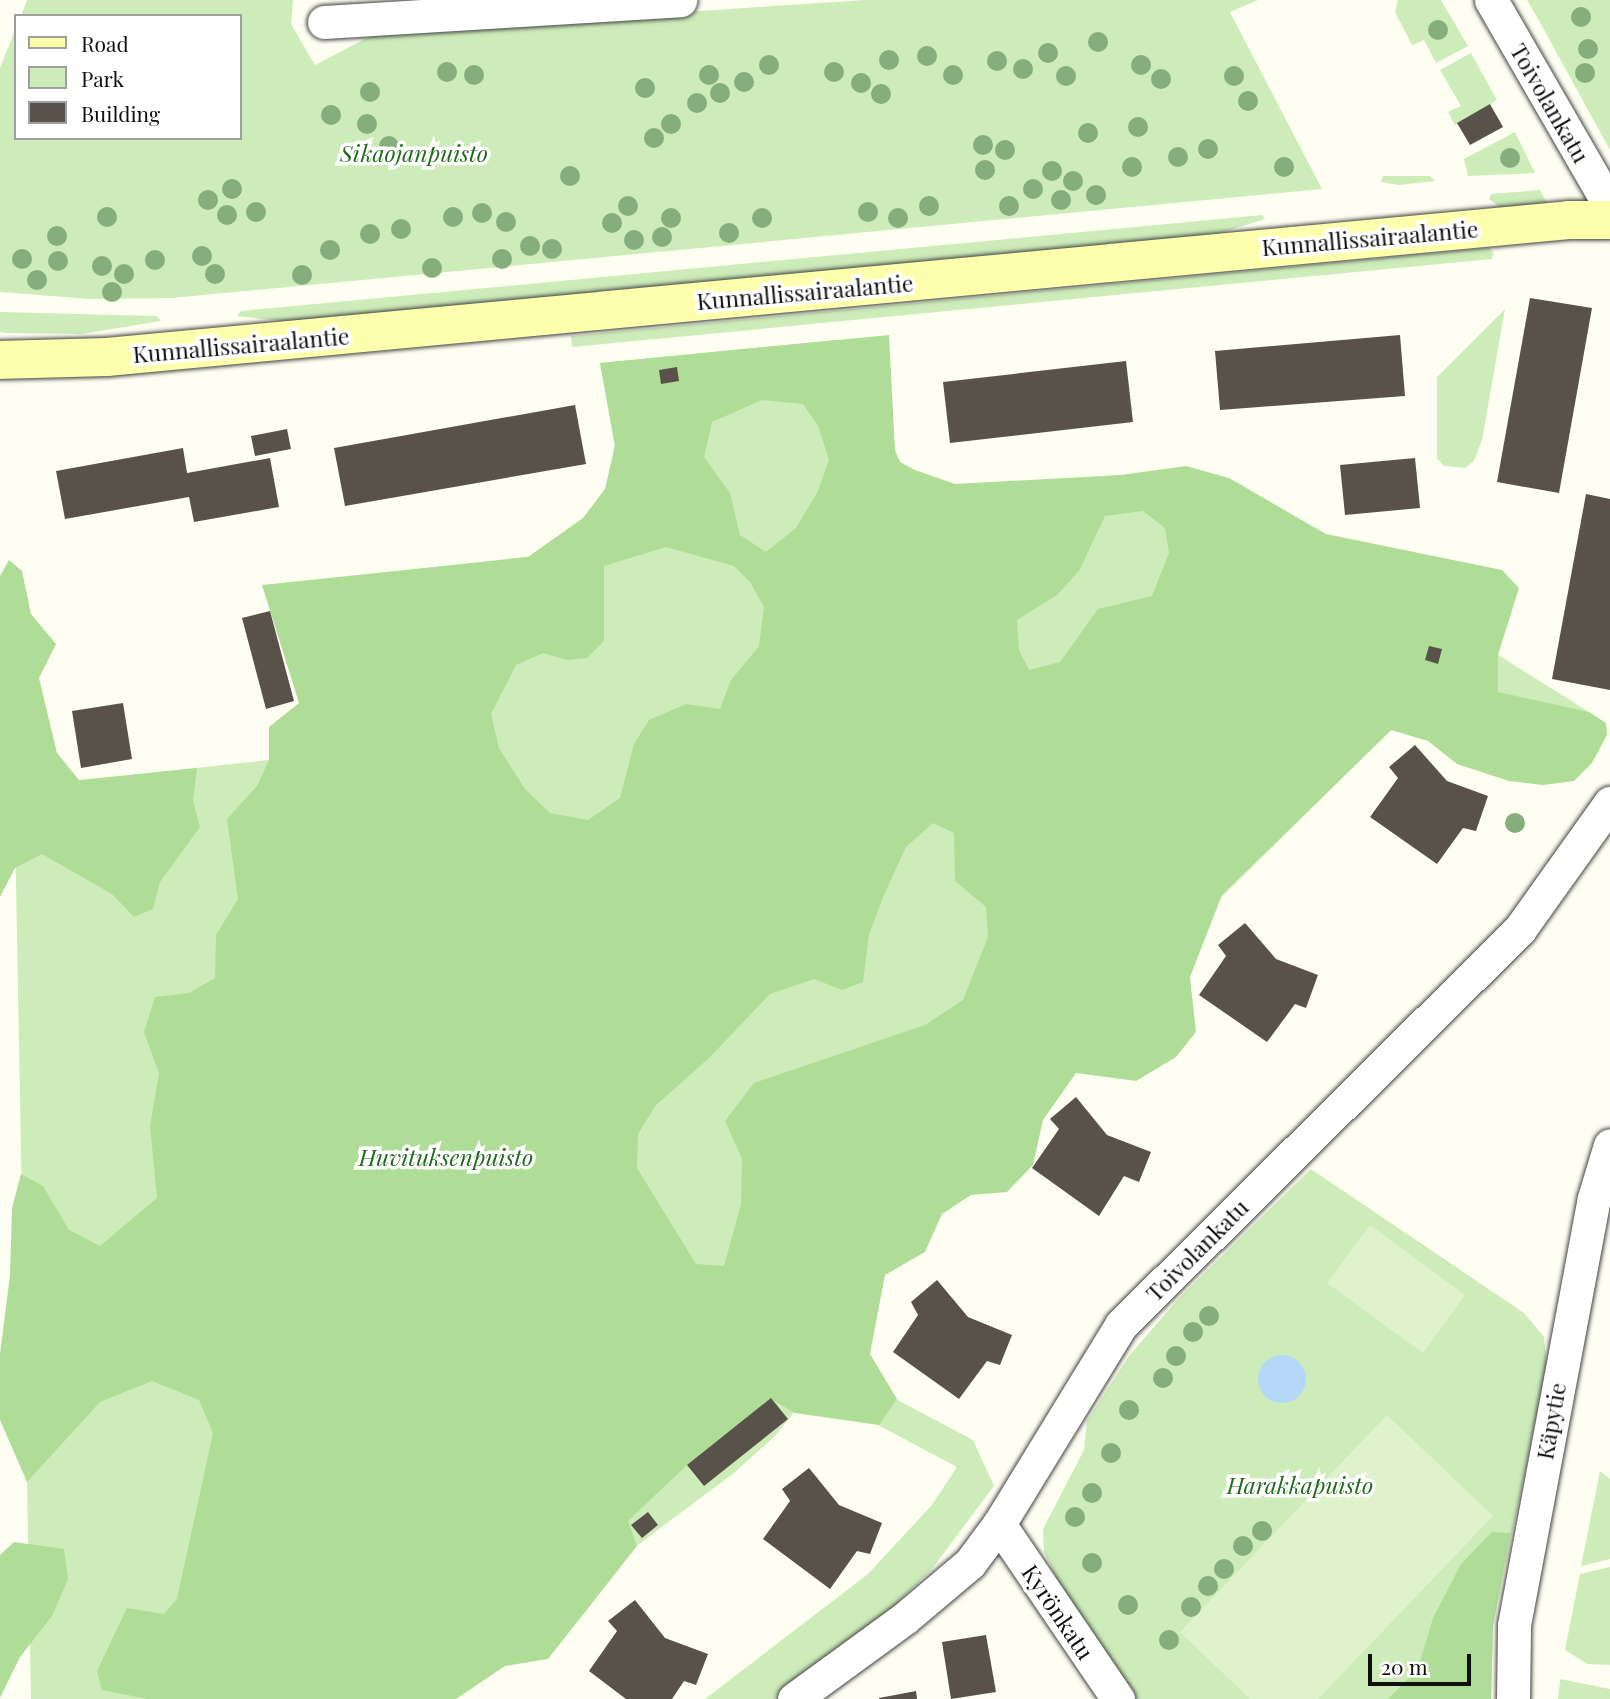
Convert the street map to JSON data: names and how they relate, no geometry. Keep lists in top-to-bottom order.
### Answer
{
  "streets": {
    "street": [
      "Toivolankatu",
      "Kunnallissairaalantie",
      "Käpytie",
      "Kyrönkatu"
    ]
  },
  "crossings": [
    ["Toivolankatu", "Kyrönkatu"]
  ],
  "parks": ["Sikaojanpuisto", "Huvituksenpuisto", "Harakkapuisto"],
  "legend": ["Road", "Park", "Building"],
  "scale_bar": "20 m"
}
